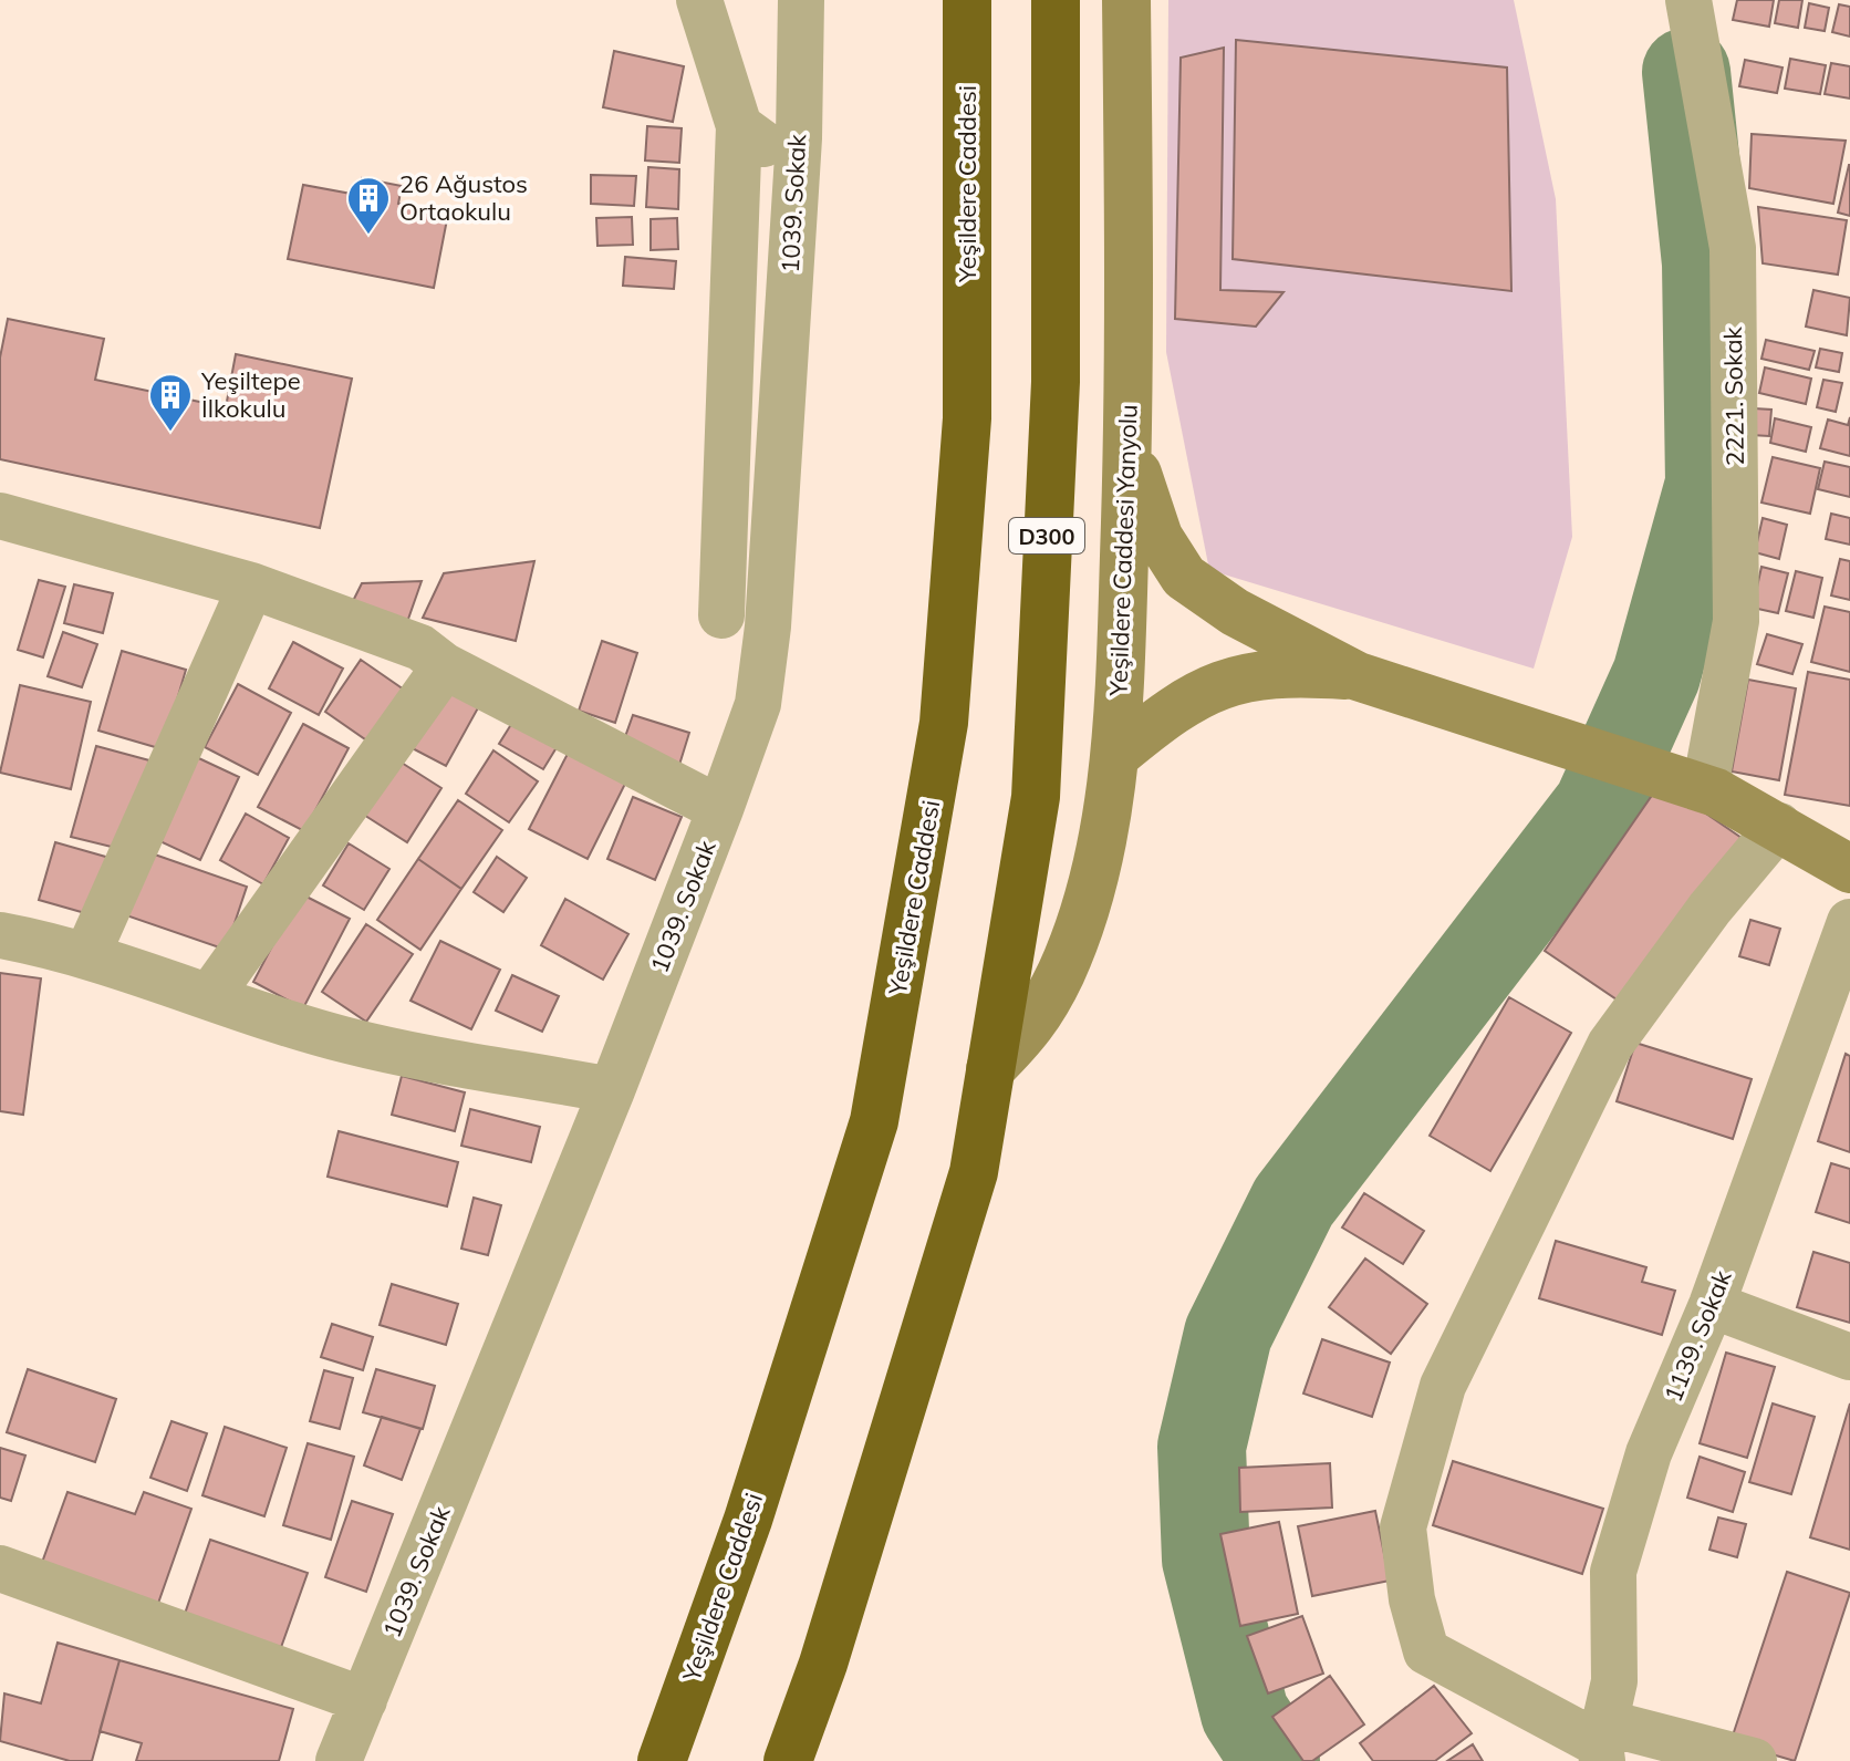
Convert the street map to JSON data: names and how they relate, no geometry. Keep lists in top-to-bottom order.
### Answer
{
  "streets": {
    "highway": ["Yeşildere Caddesi", "D300"],
    "main road": ["Yeşildere Caddesi Yanyolu"],
    "street": ["1039. Sokak", "2221. Sokak", "1139. Sokak"]
  },
  "crossings": [
    ["D300", "Yeşildere Caddesi Yanyolu"]
  ],
  "places": {
    "building": ["26 Ağustos Ortaokulu", "Yeşiltepe İlkokulu"]
  }
}
